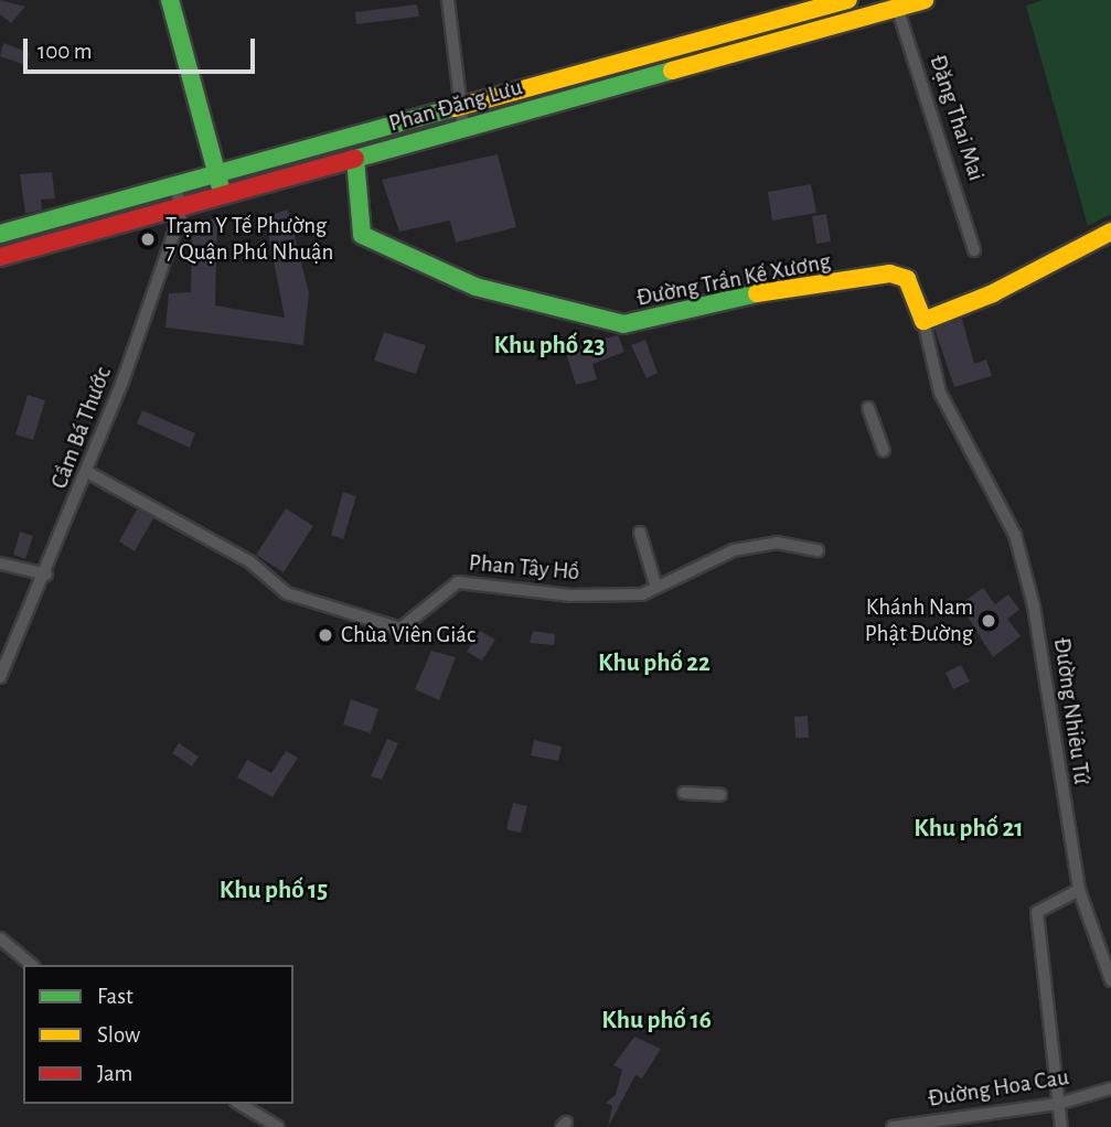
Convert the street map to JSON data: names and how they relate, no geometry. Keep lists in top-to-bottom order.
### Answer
{
  "streets": {
    "main road": ["Phan Đăng Lưu", "Đường Trần Kế Xương"],
    "street": [
      "Đặng Thai Mai",
      "Cầm Bá Thước",
      "Phan Tây Hồ",
      "Đường Nhiêu Tứ",
      "Đường Hoa Cau"
    ]
  },
  "crossings": [
    ["Phan Đăng Lưu", "Đặng Thai Mai"],
    ["Phan Đăng Lưu", "Đường Trần Kế Xương"],
    ["Phan Đăng Lưu", "Cầm Bá Thước"],
    ["Đường Trần Kế Xương", "Đường Nhiêu Tứ"],
    ["Cầm Bá Thước", "Phan Tây Hồ"]
  ],
  "districts": [
    "Khu phố 23",
    "Khu phố 22",
    "Khu phố 21",
    "Khu phố 15",
    "Khu phố 16"
  ],
  "places": ["Trạm Y Tế Phường 7 Quận Phú Nhuận", "Khánh Nam Phật Đường", "Chùa Viên Giác"],
  "legend": ["Fast", "Slow", "Jam"],
  "scale_bar": "100 m"
}
